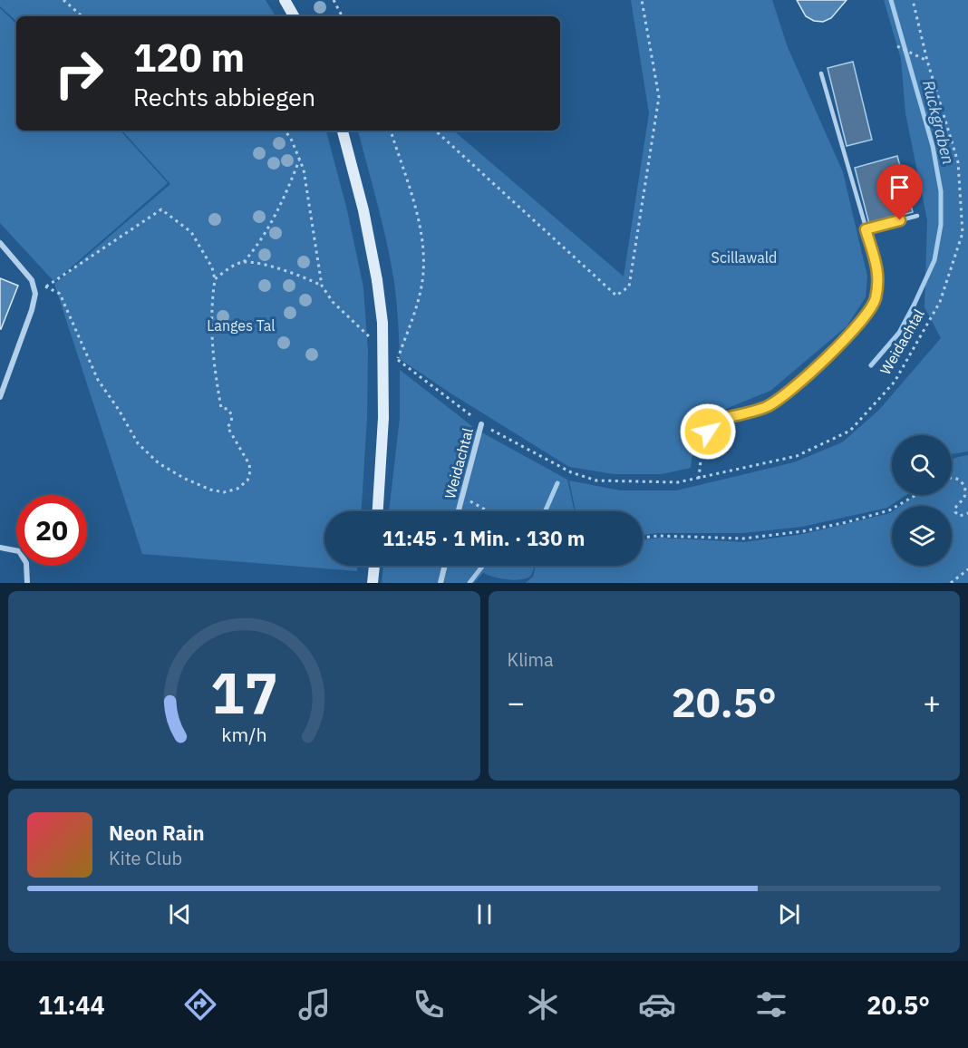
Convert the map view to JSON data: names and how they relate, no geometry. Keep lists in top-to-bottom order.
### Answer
{
  "streets": {
    "street": ["Weidachtal"]
  },
  "water": ["Ruckgraben"],
  "parks": ["Scillawald", "Langes Tal"],
  "page": {
    "turn": ["120 m", "Rechts abbiegen"],
    "limit": "20",
    "trip": "11:45 · 1 Min. · 130 m",
    "tile": "Klima",
    "heat": ["−", "20.5°", "+"],
    "song": ["Neon Rain", "Kite Club"],
    "tabs": ["11:44", "20.5°"],
    "gauge": ["17", "km/h"]
  }
}
